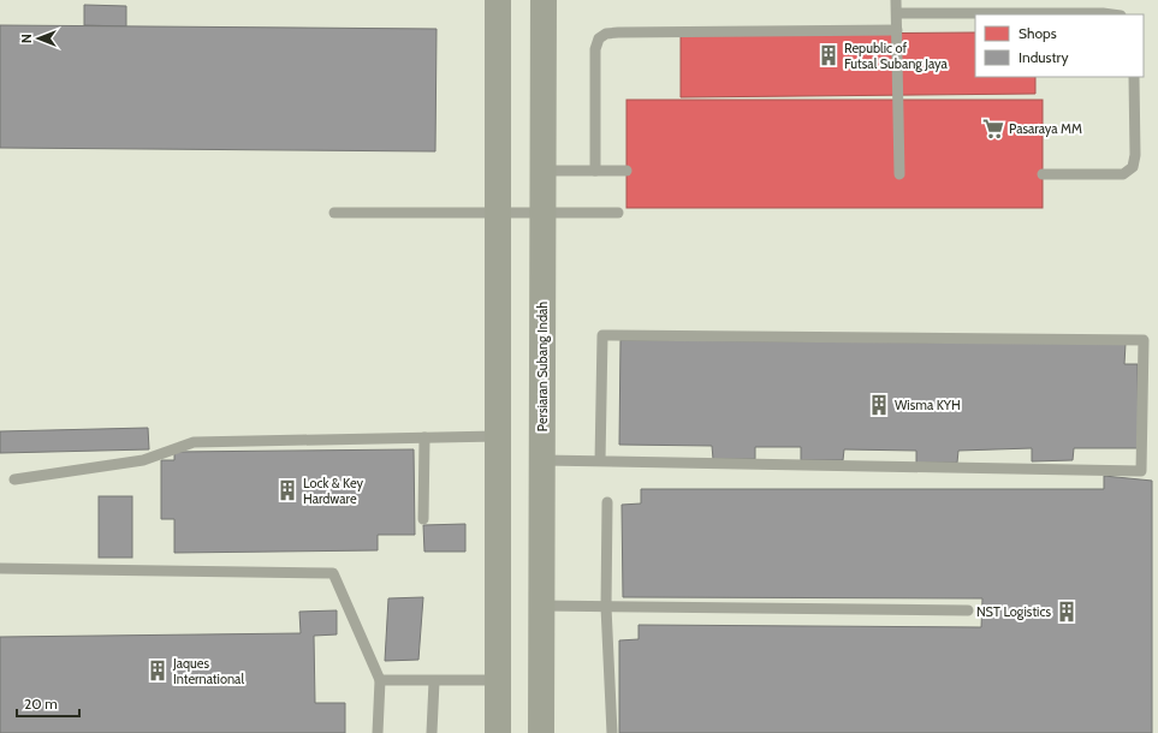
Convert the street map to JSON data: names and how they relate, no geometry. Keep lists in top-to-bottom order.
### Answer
{
  "streets": {
    "main road": ["Persiaran Subang Indah"]
  },
  "places": {
    "building": [
      "Republic of Futsal Subang Jaya",
      "Wisma KYH",
      "Lock & Key Hardware",
      "NST Logistics",
      "Jaques International"
    ],
    "supermarket": ["Pasaraya MM"]
  },
  "legend": ["Shops", "Industry"],
  "scale_bar": "20 m",
  "north": "left"
}
